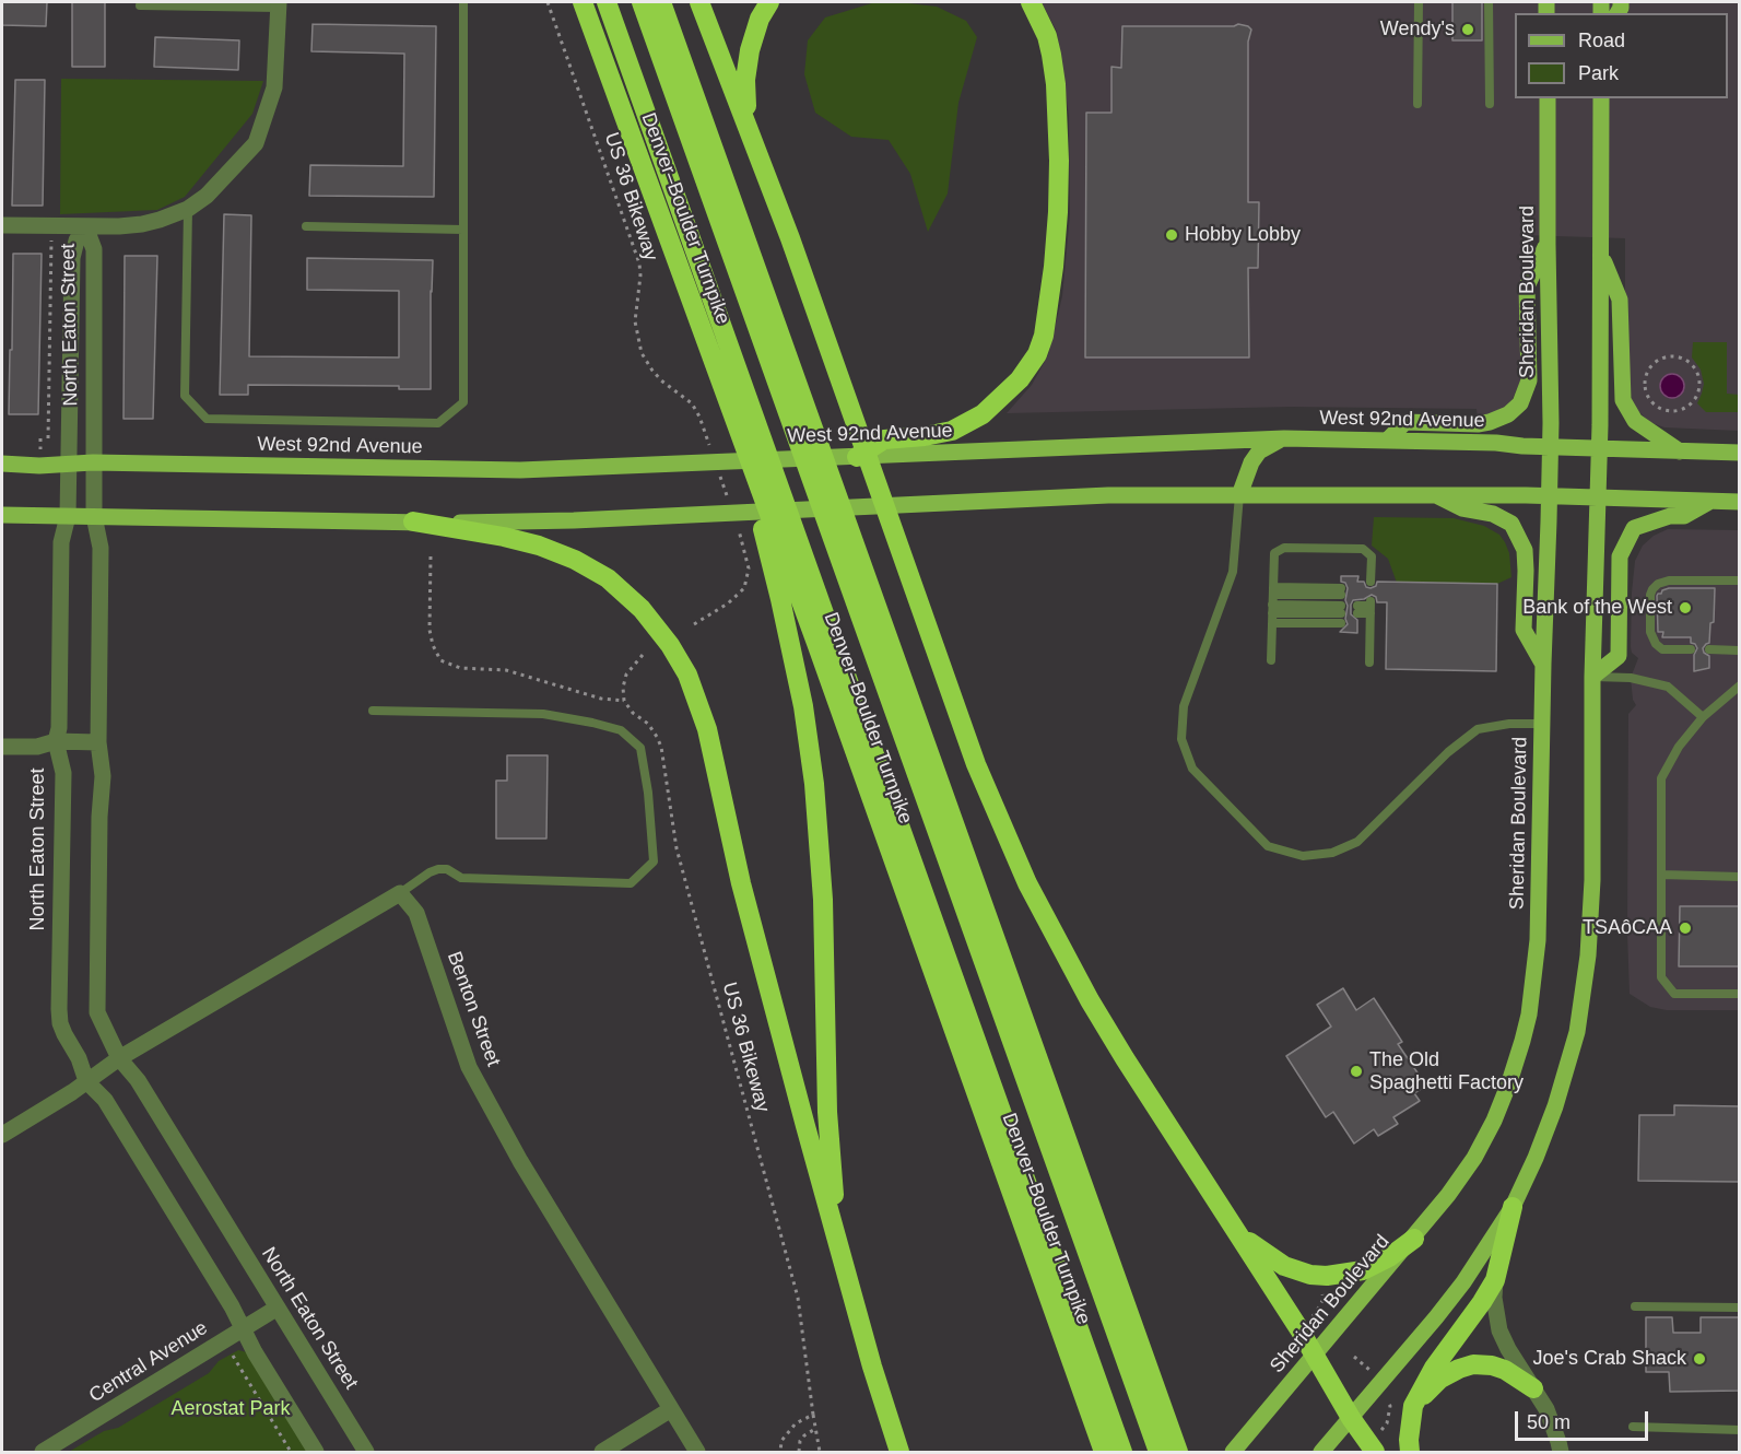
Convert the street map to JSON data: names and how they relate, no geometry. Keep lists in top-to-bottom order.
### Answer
{
  "streets": {
    "highway": ["Denver–Boulder Turnpike"],
    "main road": ["Sheridan Boulevard", "West 92nd Avenue"],
    "street": ["North Eaton Street", "Benton Street", "Central Avenue"],
    "path": ["US 36 Bikeway"]
  },
  "crossings": [
    ["Sheridan Boulevard", "West 92nd Avenue"],
    ["North Eaton Street", "West 92nd Avenue"],
    ["North Eaton Street", "Central Avenue"]
  ],
  "parks": ["Aerostat Park"],
  "places": [
    "Wendy's",
    "Hobby Lobby",
    "Bank of the West",
    "TSAôCAA",
    "The Old Spaghetti Factory",
    "Joe's Crab Shack"
  ],
  "legend": ["Road", "Park"],
  "scale_bar": "50 m"
}
